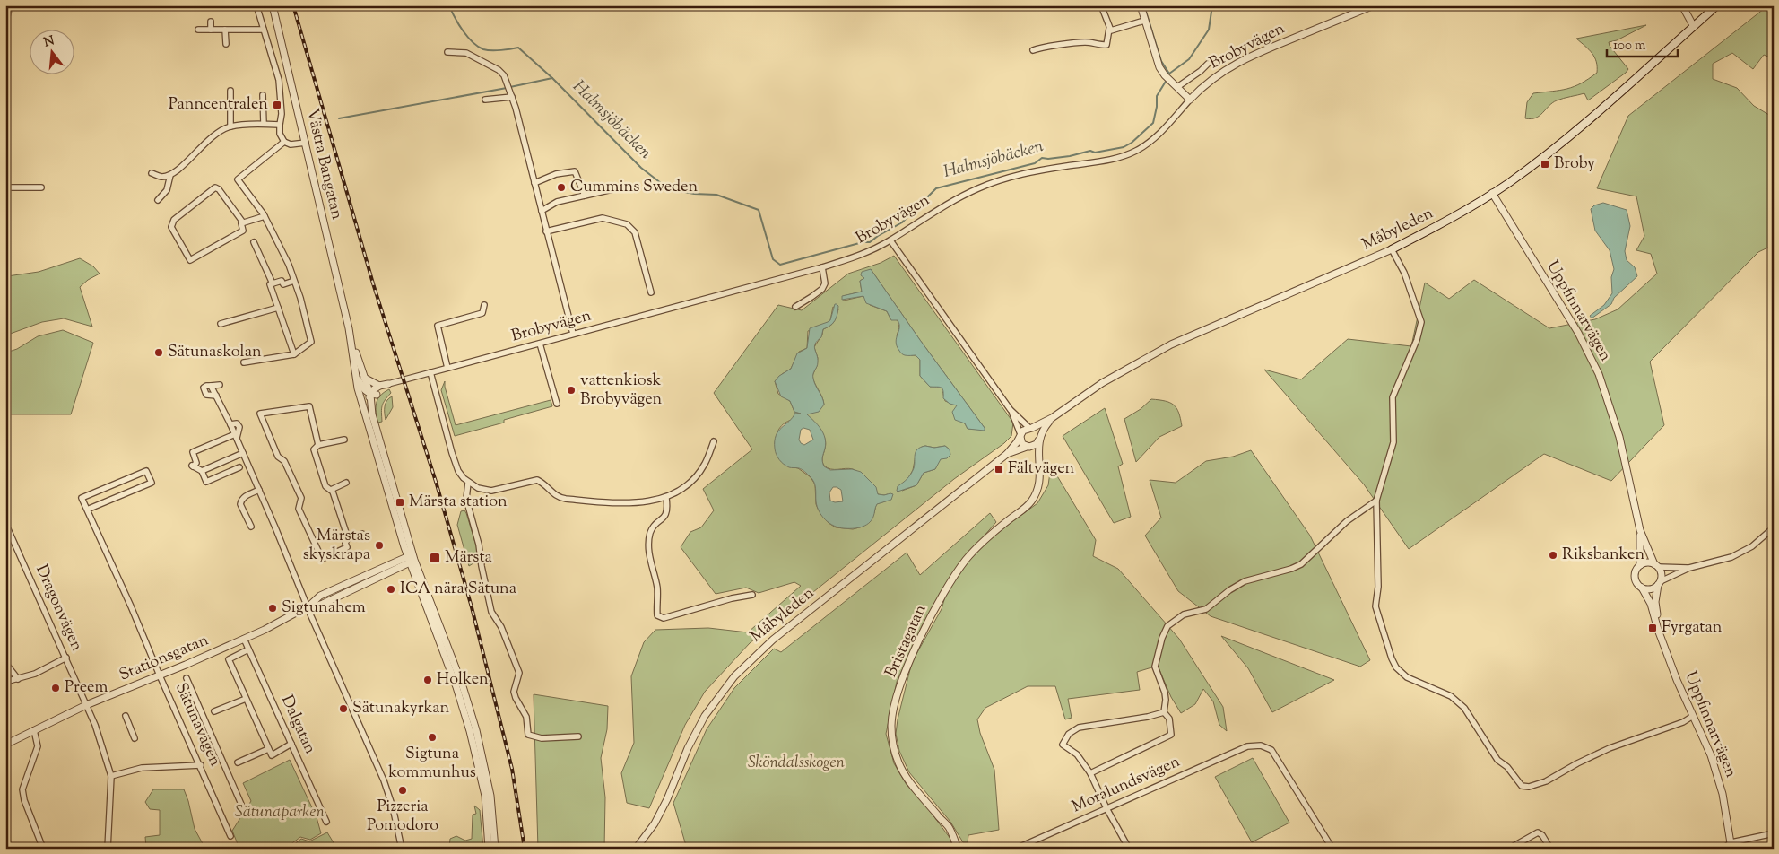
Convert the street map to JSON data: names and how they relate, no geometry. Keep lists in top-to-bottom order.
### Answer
{
  "streets": {
    "main road": ["Måbyleden"],
    "street": [
      "Brobyvägen",
      "Västra Bangatan",
      "Uppfinnarvägen",
      "Dragonvägen",
      "Bristagatan",
      "Stationsgatan",
      "Sätunavägen",
      "Dalgatan",
      "Moralundsvägen"
    ]
  },
  "crossings": [
    ["Brobyvägen", "Västra Bangatan"],
    ["Västra Bangatan", "Stationsgatan"],
    ["Måbyleden", "Uppfinnarvägen"],
    ["Måbyleden", "Bristagatan"],
    ["Dragonvägen", "Stationsgatan"],
    ["Stationsgatan", "Sätunavägen"],
    ["Stationsgatan", "Dalgatan"]
  ],
  "water": ["Halmsjöbäcken"],
  "parks": ["Sköndalsskogen", "Sätunaparken"],
  "places": {
    "transit": [
      "Panncentralen",
      "Broby",
      "Fältvägen",
      "Märsta station",
      "Märsta",
      "Fyrgatan"
    ],
    "other": [
      "Cummins Sweden",
      "Sätunaskolan",
      "vattenkiosk Brobyvägen",
      "Märstas skyskrapa",
      "Riksbanken",
      "ICA nära Sätuna",
      "Sigtunahem",
      "Holken",
      "Preem",
      "Sätunakyrkan",
      "Sigtuna kommunhus",
      "Pizzeria Pomodoro"
    ]
  },
  "scale_bar": "100 m",
  "north": "top"
}
